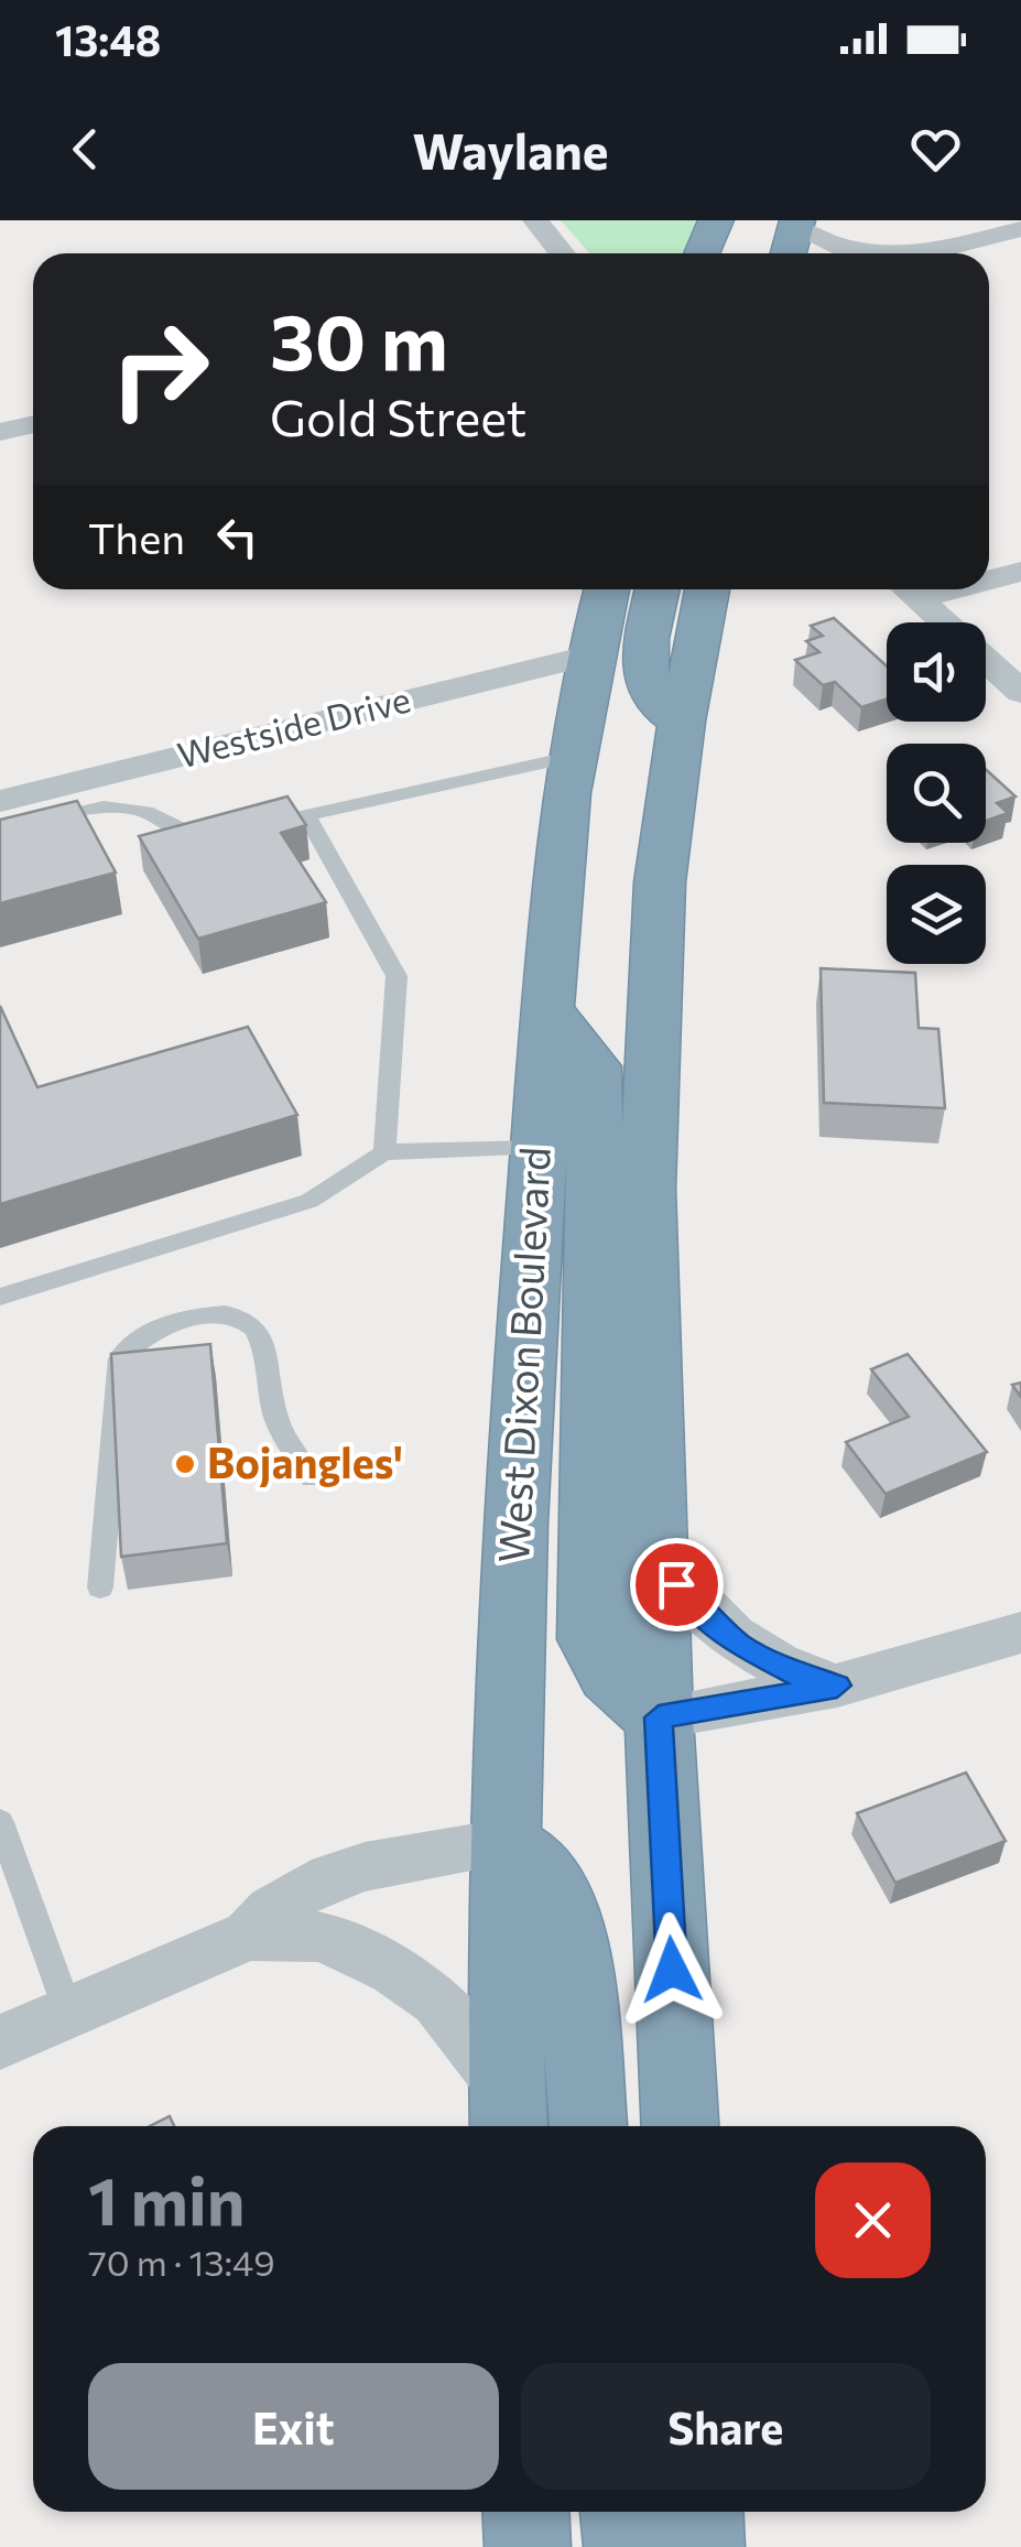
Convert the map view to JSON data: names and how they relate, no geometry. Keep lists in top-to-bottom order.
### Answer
{
  "streets": {
    "highway": ["West Dixon Boulevard"],
    "street": ["Westside Drive"]
  },
  "crossings": [
    ["Westside Drive", "West Dixon Boulevard"]
  ],
  "places": ["Bojangles'"],
  "page": {
    "status": "13:48",
    "header": "Waylane",
    "turn": ["30 m", "Gold Street"],
    "then": "Then",
    "heading": ["1 min", "70 m · 13:49"],
    "buttons": ["Exit", "Share"]
  }
}
